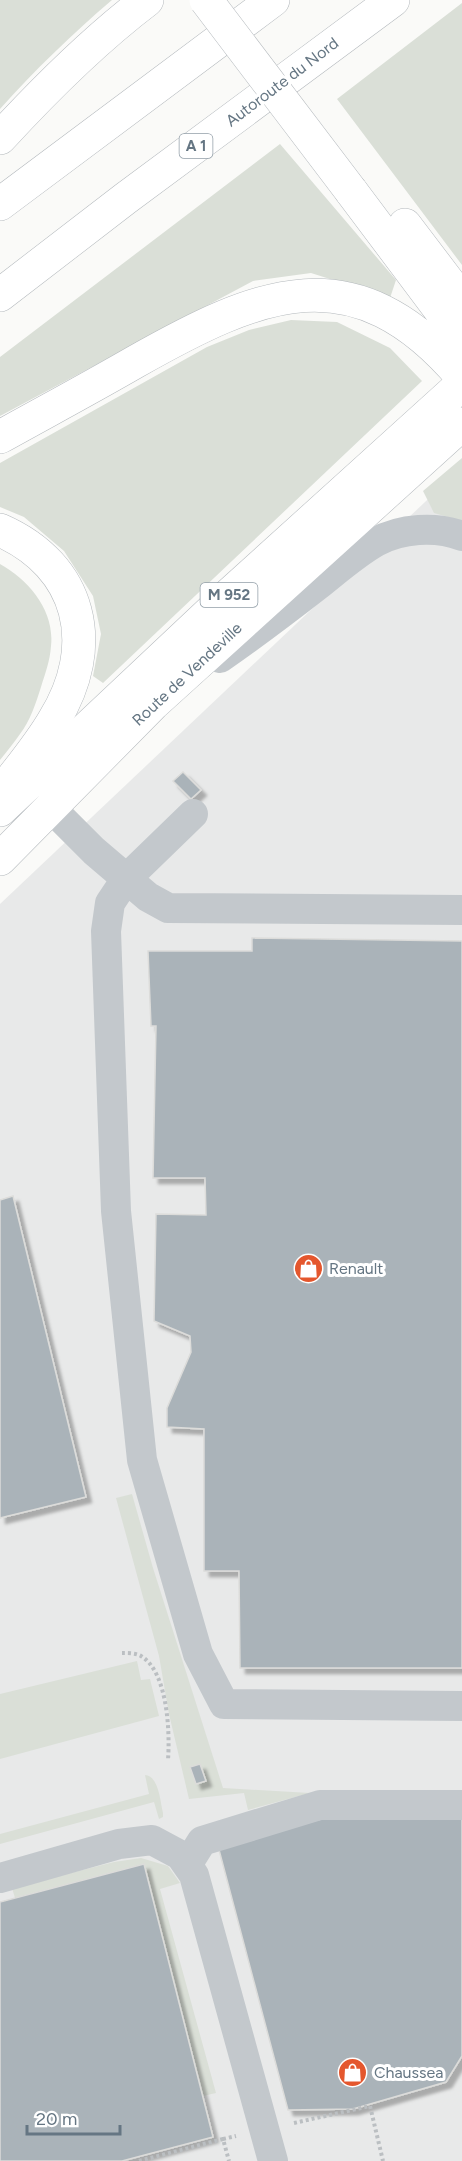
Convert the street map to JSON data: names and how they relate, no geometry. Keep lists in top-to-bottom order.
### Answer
{
  "streets": {
    "main road": [
      "Autoroute du Nord",
      "A 1",
      "M 952",
      "Route de Vendeville"
    ]
  },
  "places": {
    "shop": ["Renault", "Chaussea"]
  },
  "scale_bar": "20 m"
}
